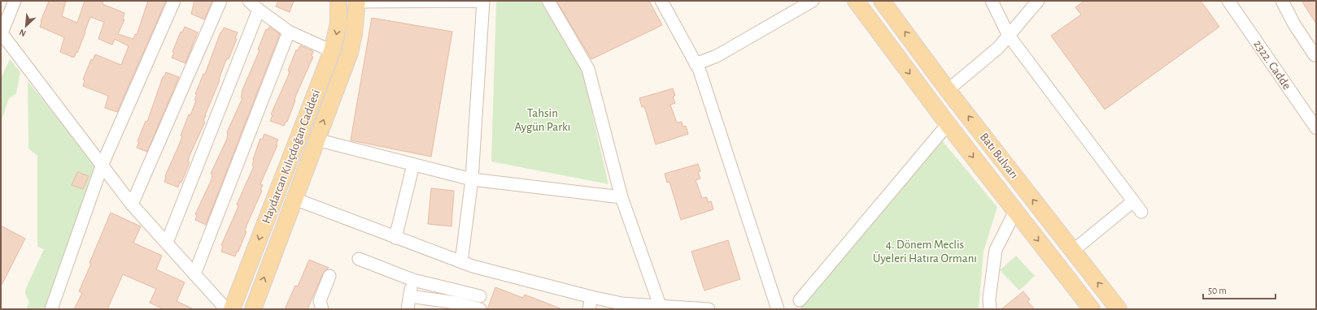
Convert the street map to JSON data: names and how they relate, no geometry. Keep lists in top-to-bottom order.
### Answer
{
  "streets": {
    "main road": ["Batı Bulvarı", "Haydarcan Kılıçdoğan Caddesi"],
    "street": ["2322. Cadde"]
  },
  "parks": ["Tahsin Aygün Parkı", "4. Dönem Meclis Üyeleri Hatıra Ormanı"],
  "scale_bar": "50 m",
  "north": "bottom left"
}
